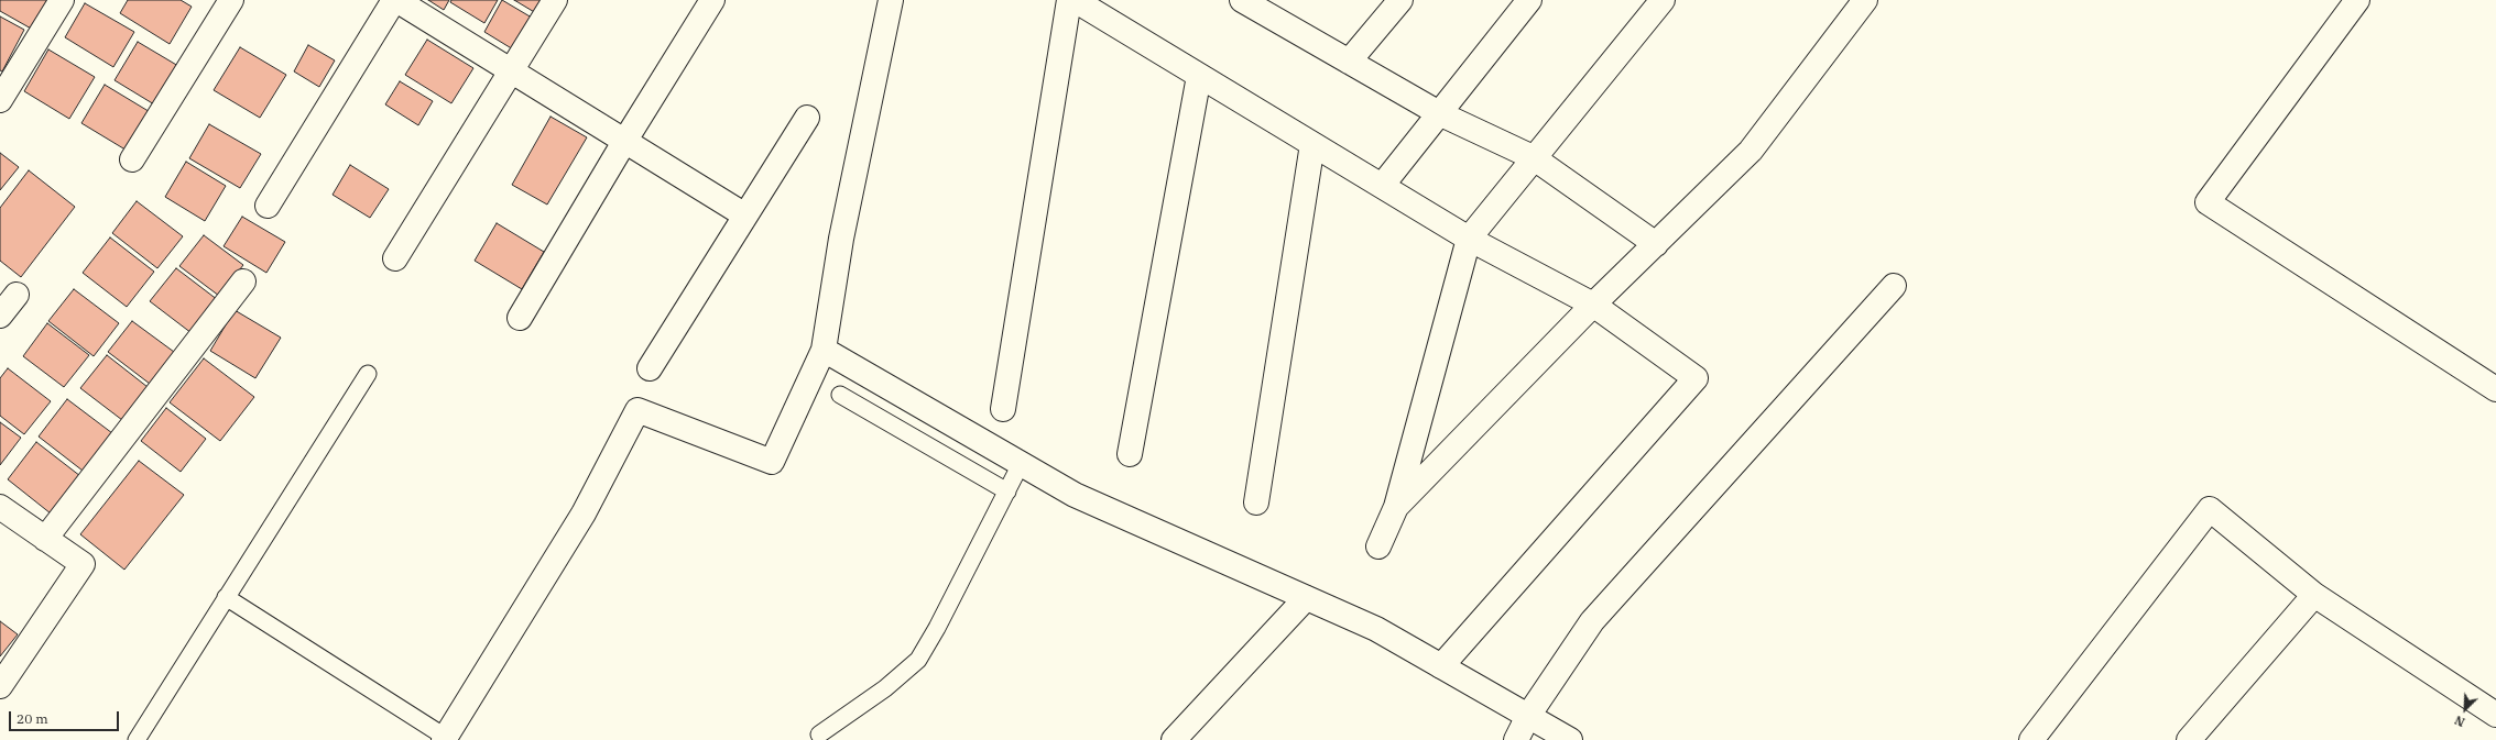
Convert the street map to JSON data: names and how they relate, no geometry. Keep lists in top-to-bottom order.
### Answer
{
  "scale_bar": "20 m",
  "north": "bottom left"
}
